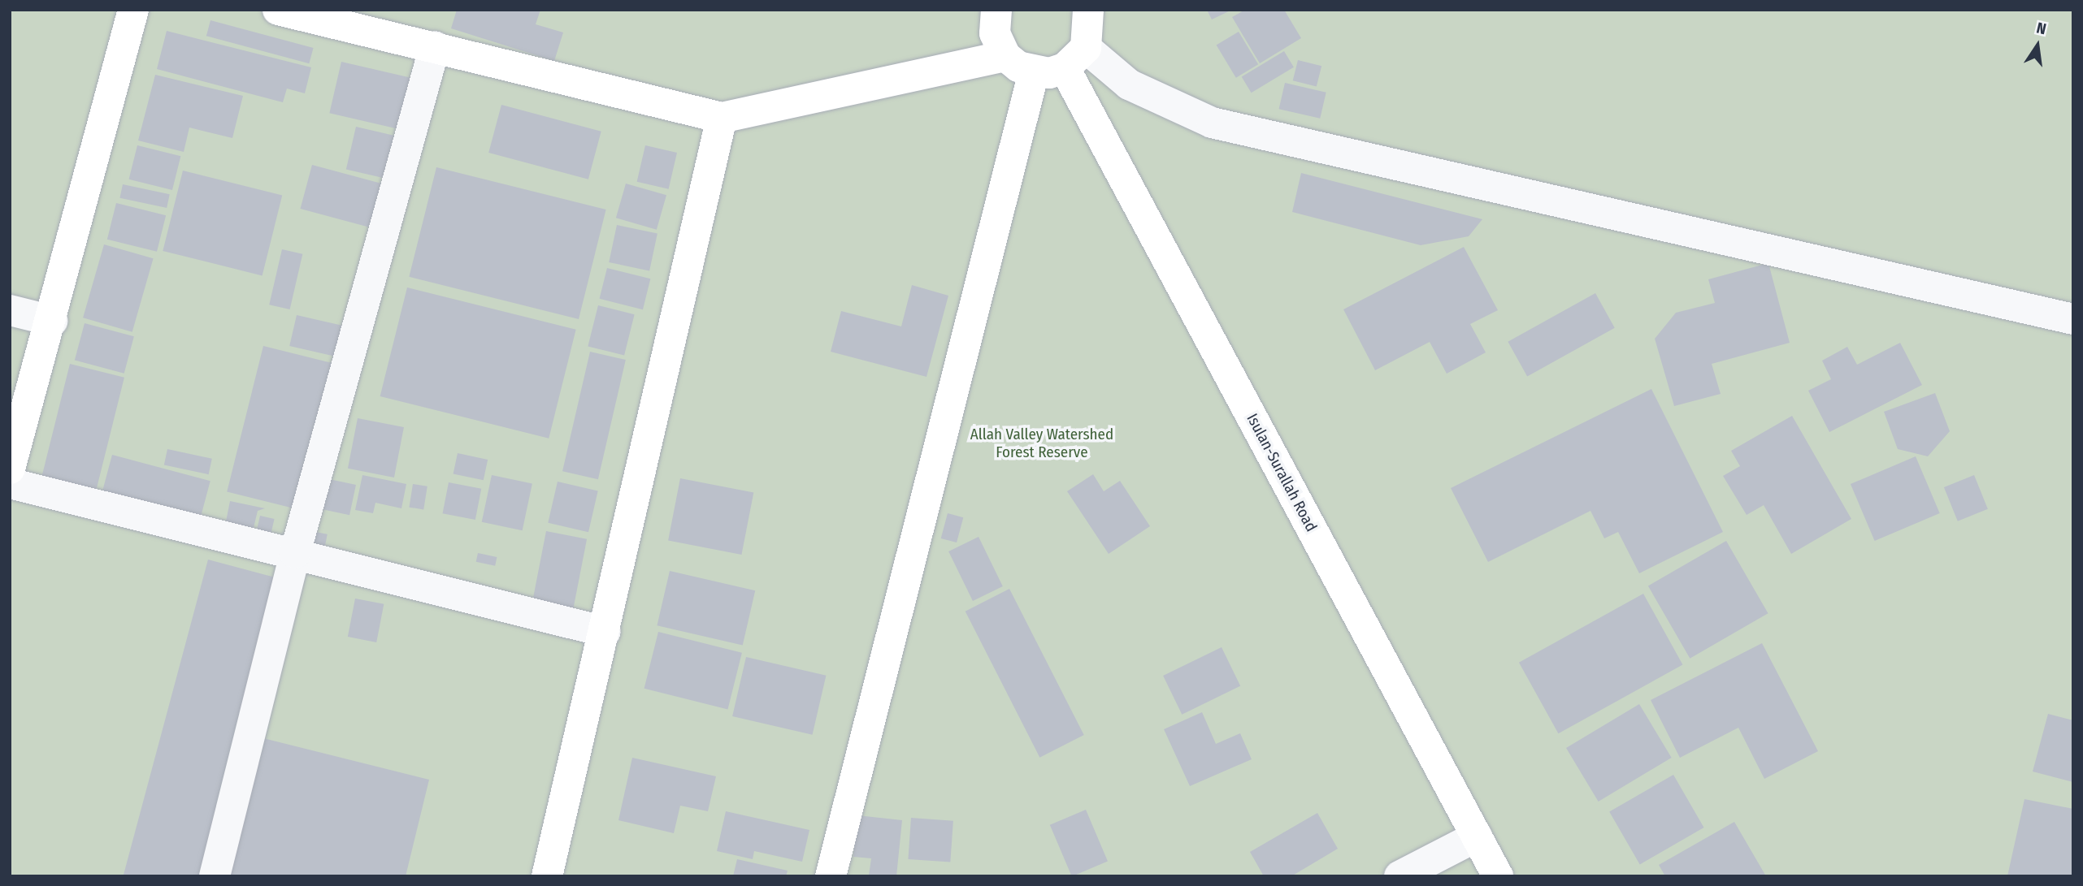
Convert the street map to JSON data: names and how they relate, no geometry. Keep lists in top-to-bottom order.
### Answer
{
  "streets": {
    "main road": ["Isulan-Surallah Road"]
  },
  "parks": ["Allah Valley Watershed Forest Reserve"],
  "north": "top"
}
